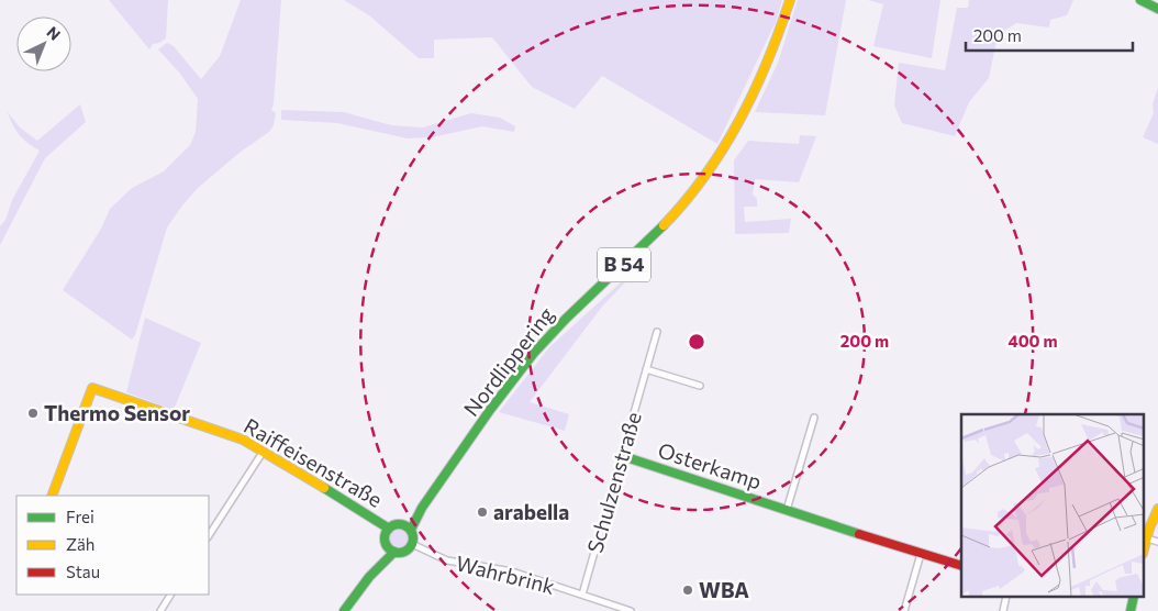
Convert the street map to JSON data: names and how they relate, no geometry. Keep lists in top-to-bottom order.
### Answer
{
  "streets": {
    "street": [
      "B 54",
      "Nordlippering",
      "Raiffeisenstraße",
      "Osterkamp",
      "Schulzenstraße",
      "Wahrbrink"
    ]
  },
  "crossings": [
    ["Nordlippering", "Raiffeisenstraße"],
    ["Nordlippering", "Wahrbrink"],
    ["Raiffeisenstraße", "Wahrbrink"],
    ["Osterkamp", "Schulzenstraße"],
    ["Schulzenstraße", "Wahrbrink"]
  ],
  "places": ["Thermo Sensor", "arabella", "WBA"],
  "legend": ["Frei", "Zäh", "Stau"],
  "scale_bar": "200 m",
  "north": "top right",
  "rings": ["200 m", "400 m"]
}
